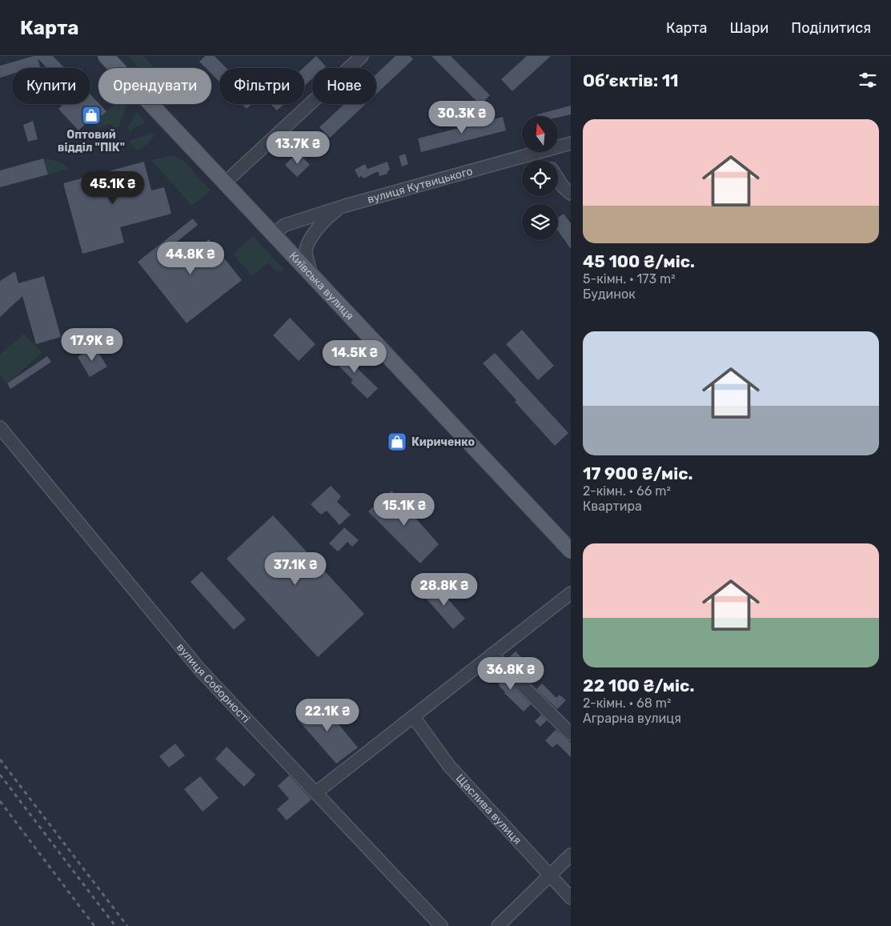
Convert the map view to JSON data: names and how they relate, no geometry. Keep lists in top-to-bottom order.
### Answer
{
  "streets": {
    "main road": ["Київська вулиця"],
    "street": ["вулиця Кутвицького", "вулиця Соборності", "Щаслива вулиця"]
  },
  "crossings": [
    ["вулиця Кутвицького", "Київська вулиця"]
  ],
  "places": {
    "shop": ["Оптовий відділ \"ПІК\"", "Кириченко"]
  },
  "north": "top",
  "page": {
    "header": "Карта",
    "nav": ["Карта", "Шари", "Поділитися"],
    "heading": "Об’єктів: 11",
    "chip": [
      "Купити",
      "Орендувати",
      "Фільтри",
      "Нове"
    ],
    "price": [
      "30.3K ₴",
      "13.7K ₴",
      "45.1K ₴",
      "44.8K ₴",
      "17.9K ₴",
      "14.5K ₴",
      "15.1K ₴",
      "37.1K ₴",
      "28.8K ₴",
      "36.8K ₴",
      "22.1K ₴"
    ],
    "list": [
      {
        "name": "45 100 ₴/міс.",
        "note": "5-кімн. · 173 m² · Будинок"
      },
      {
        "name": "17 900 ₴/міс.",
        "note": "2-кімн. · 66 m² · Квартира"
      },
      {
        "name": "22 100 ₴/міс.",
        "note": "2-кімн. · 68 m² · Аграрна вулиця"
      }
    ]
  }
}
